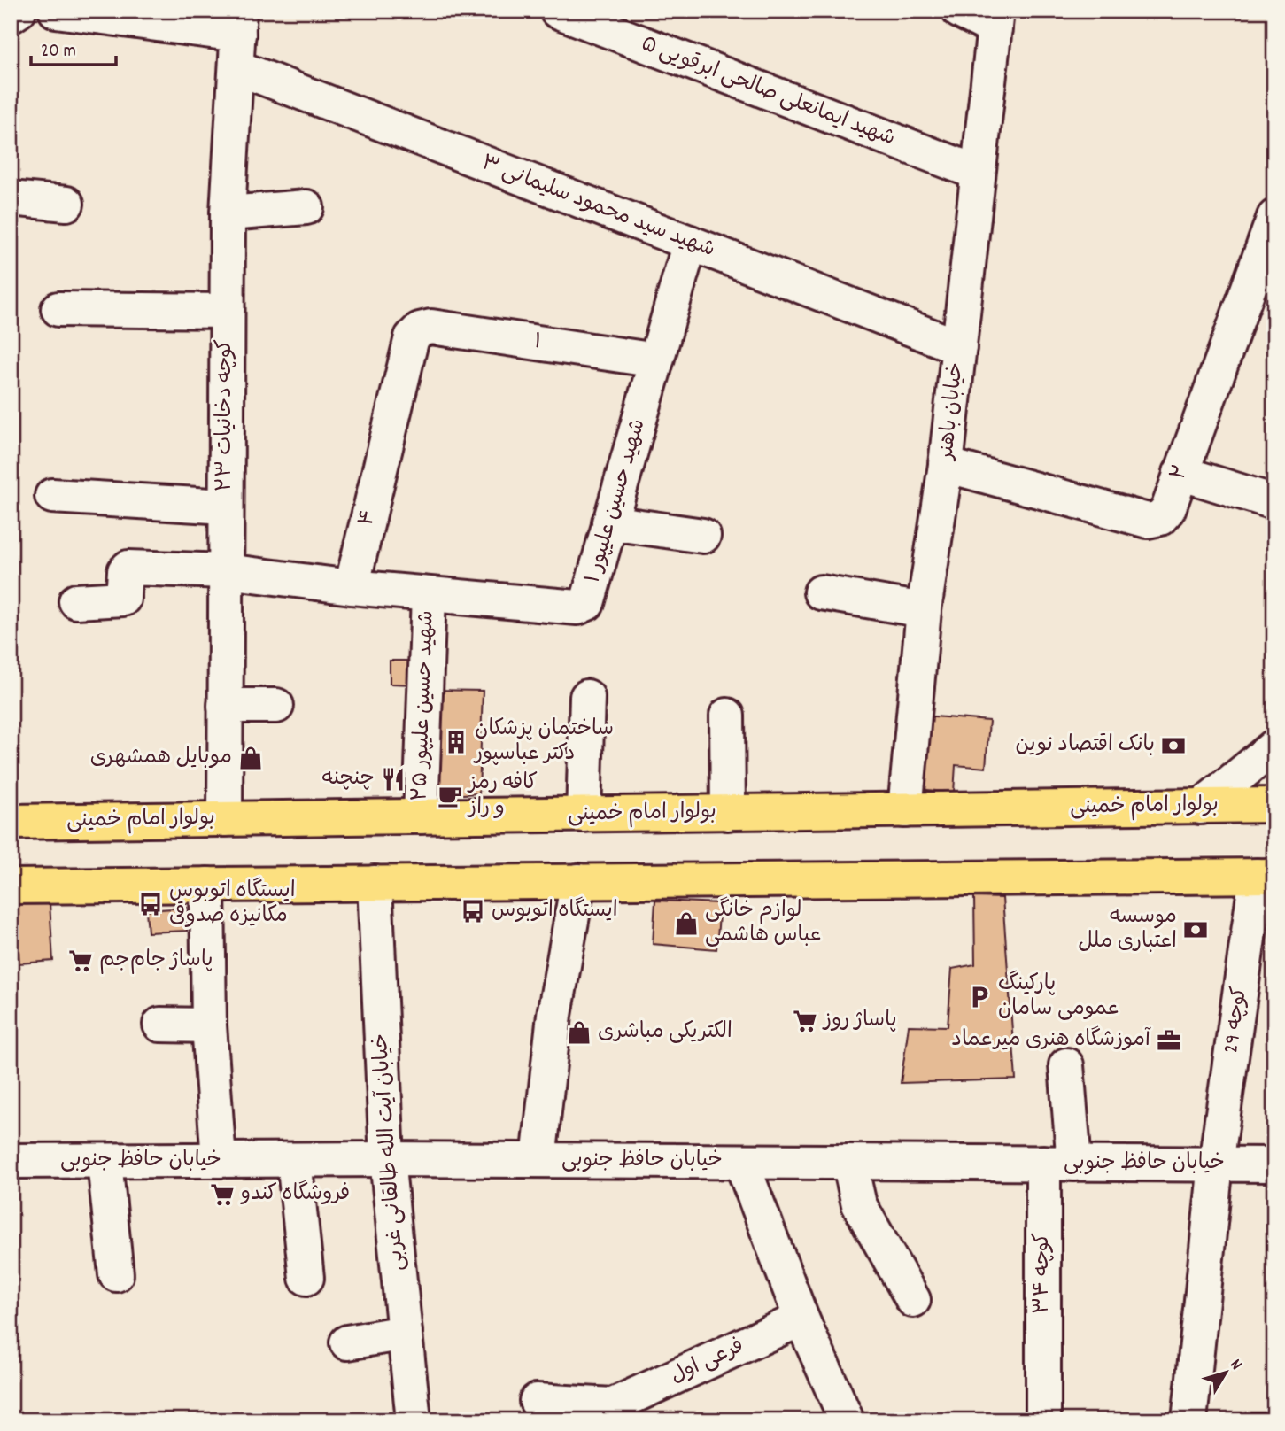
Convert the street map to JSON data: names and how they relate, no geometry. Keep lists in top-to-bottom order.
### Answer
{
  "streets": {
    "main road": ["بولوار امام خمینی"],
    "street": [
      "شهید ایمانعلی صالحی ابرقویی ۵",
      "شهید سید محمود سلیمانی ۳",
      "۱",
      "خیابان باهنر",
      "کوچه دخانیات ۲۳",
      "۲",
      "شهید حسین علیپور ۱",
      "۴",
      "شهید حسین علیپور ۲۵",
      "کوچه 29",
      "خیابان آیت الله طالقانی غربی",
      "خیابان حافظ جنوبی",
      "کوچه ۳۴",
      "فرعی اول"
    ]
  },
  "crossings": [
    ["شهید ایمانعلی صالحی ابرقویی ۵", "خیابان باهنر"],
    ["شهید سید محمود سلیمانی ۳", "خیابان باهنر"],
    ["شهید سید محمود سلیمانی ۳", "کوچه دخانیات ۲۳"],
    ["شهید سید محمود سلیمانی ۳", "شهید حسین علیپور ۱"],
    ["۱", "شهید حسین علیپور ۱"],
    ["۱", "۴"],
    ["خیابان باهنر", "۲"],
    ["خیابان باهنر", "بولوار امام خمینی"],
    ["کوچه دخانیات ۲۳", "بولوار امام خمینی"],
    ["شهید حسین علیپور ۱", "۴"],
    ["شهید حسین علیپور ۱", "شهید حسین علیپور ۲۵"],
    ["شهید حسین علیپور ۲۵", "بولوار امام خمینی"],
    ["کوچه 29", "خیابان حافظ جنوبی"],
    ["خیابان آیت الله طالقانی غربی", "خیابان حافظ جنوبی"],
    ["خیابان حافظ جنوبی", "کوچه ۳۴"]
  ],
  "places": {
    "building": ["ساختمان پزشکان دکتر عباسپور"],
    "bank": ["بانک اقتصاد نوین", "موسسه اعتباری ملل"],
    "shop": ["موبایل همشهری", "لوازم خانگی عباس هاشمی", "الکتریکی مباشری"],
    "restaurant": ["چنچنه"],
    "cafe": ["کافه رمز و راز"],
    "bus stop": ["ایستگاه اتوبوس مکانیزه صدوقی", "ایستگاه اتوبوس"],
    "supermarket": ["پاساژ جام‌جم", "پاساژ روز", "فروشگاه کندو"],
    "parking": ["پارکینگ عمومی سامان"],
    "office": ["آموزشگاه هنری میرعماد"]
  },
  "scale_bar": "20 m",
  "north": "top right"
}
